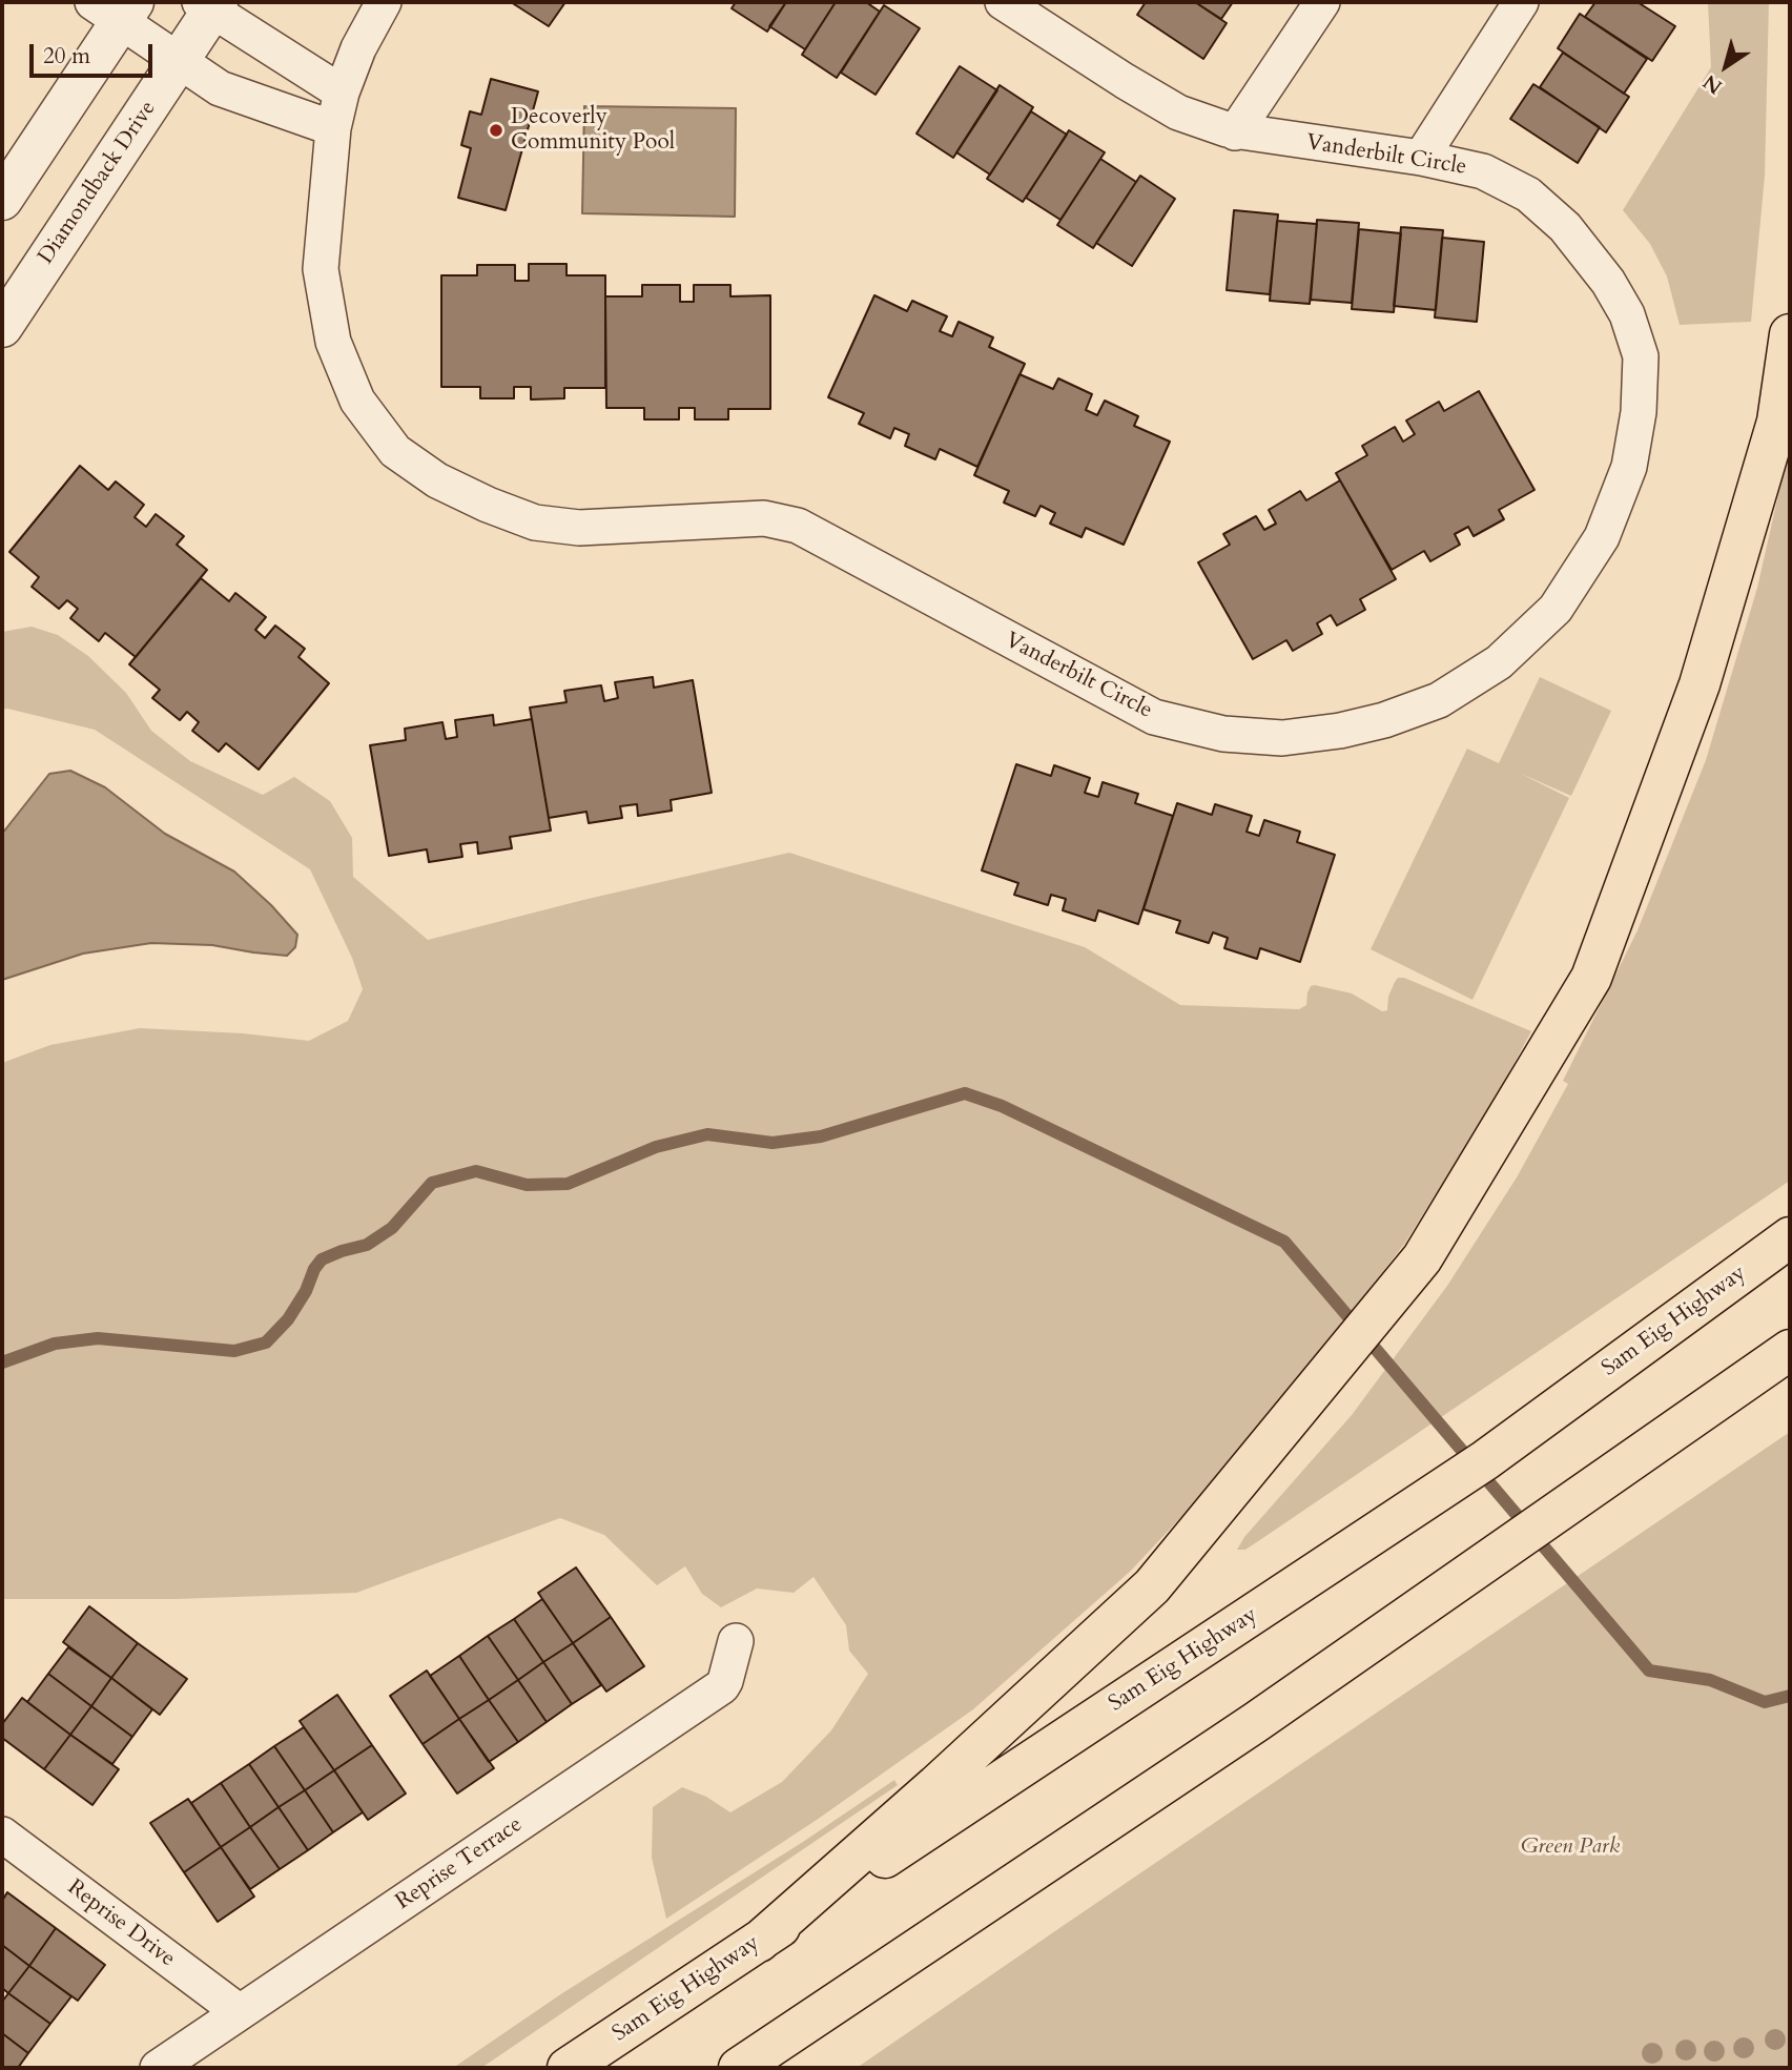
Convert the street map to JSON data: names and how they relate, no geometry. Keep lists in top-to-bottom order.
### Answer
{
  "streets": {
    "main road": ["Sam Eig Highway"],
    "street": [
      "Vanderbilt Circle",
      "Diamondback Drive",
      "Reprise Terrace",
      "Reprise Drive"
    ]
  },
  "crossings": [
    ["Reprise Terrace", "Reprise Drive"]
  ],
  "parks": ["Green Park"],
  "places": ["Decoverly Community Pool"],
  "scale_bar": "20 m",
  "north": "bottom left"
}
